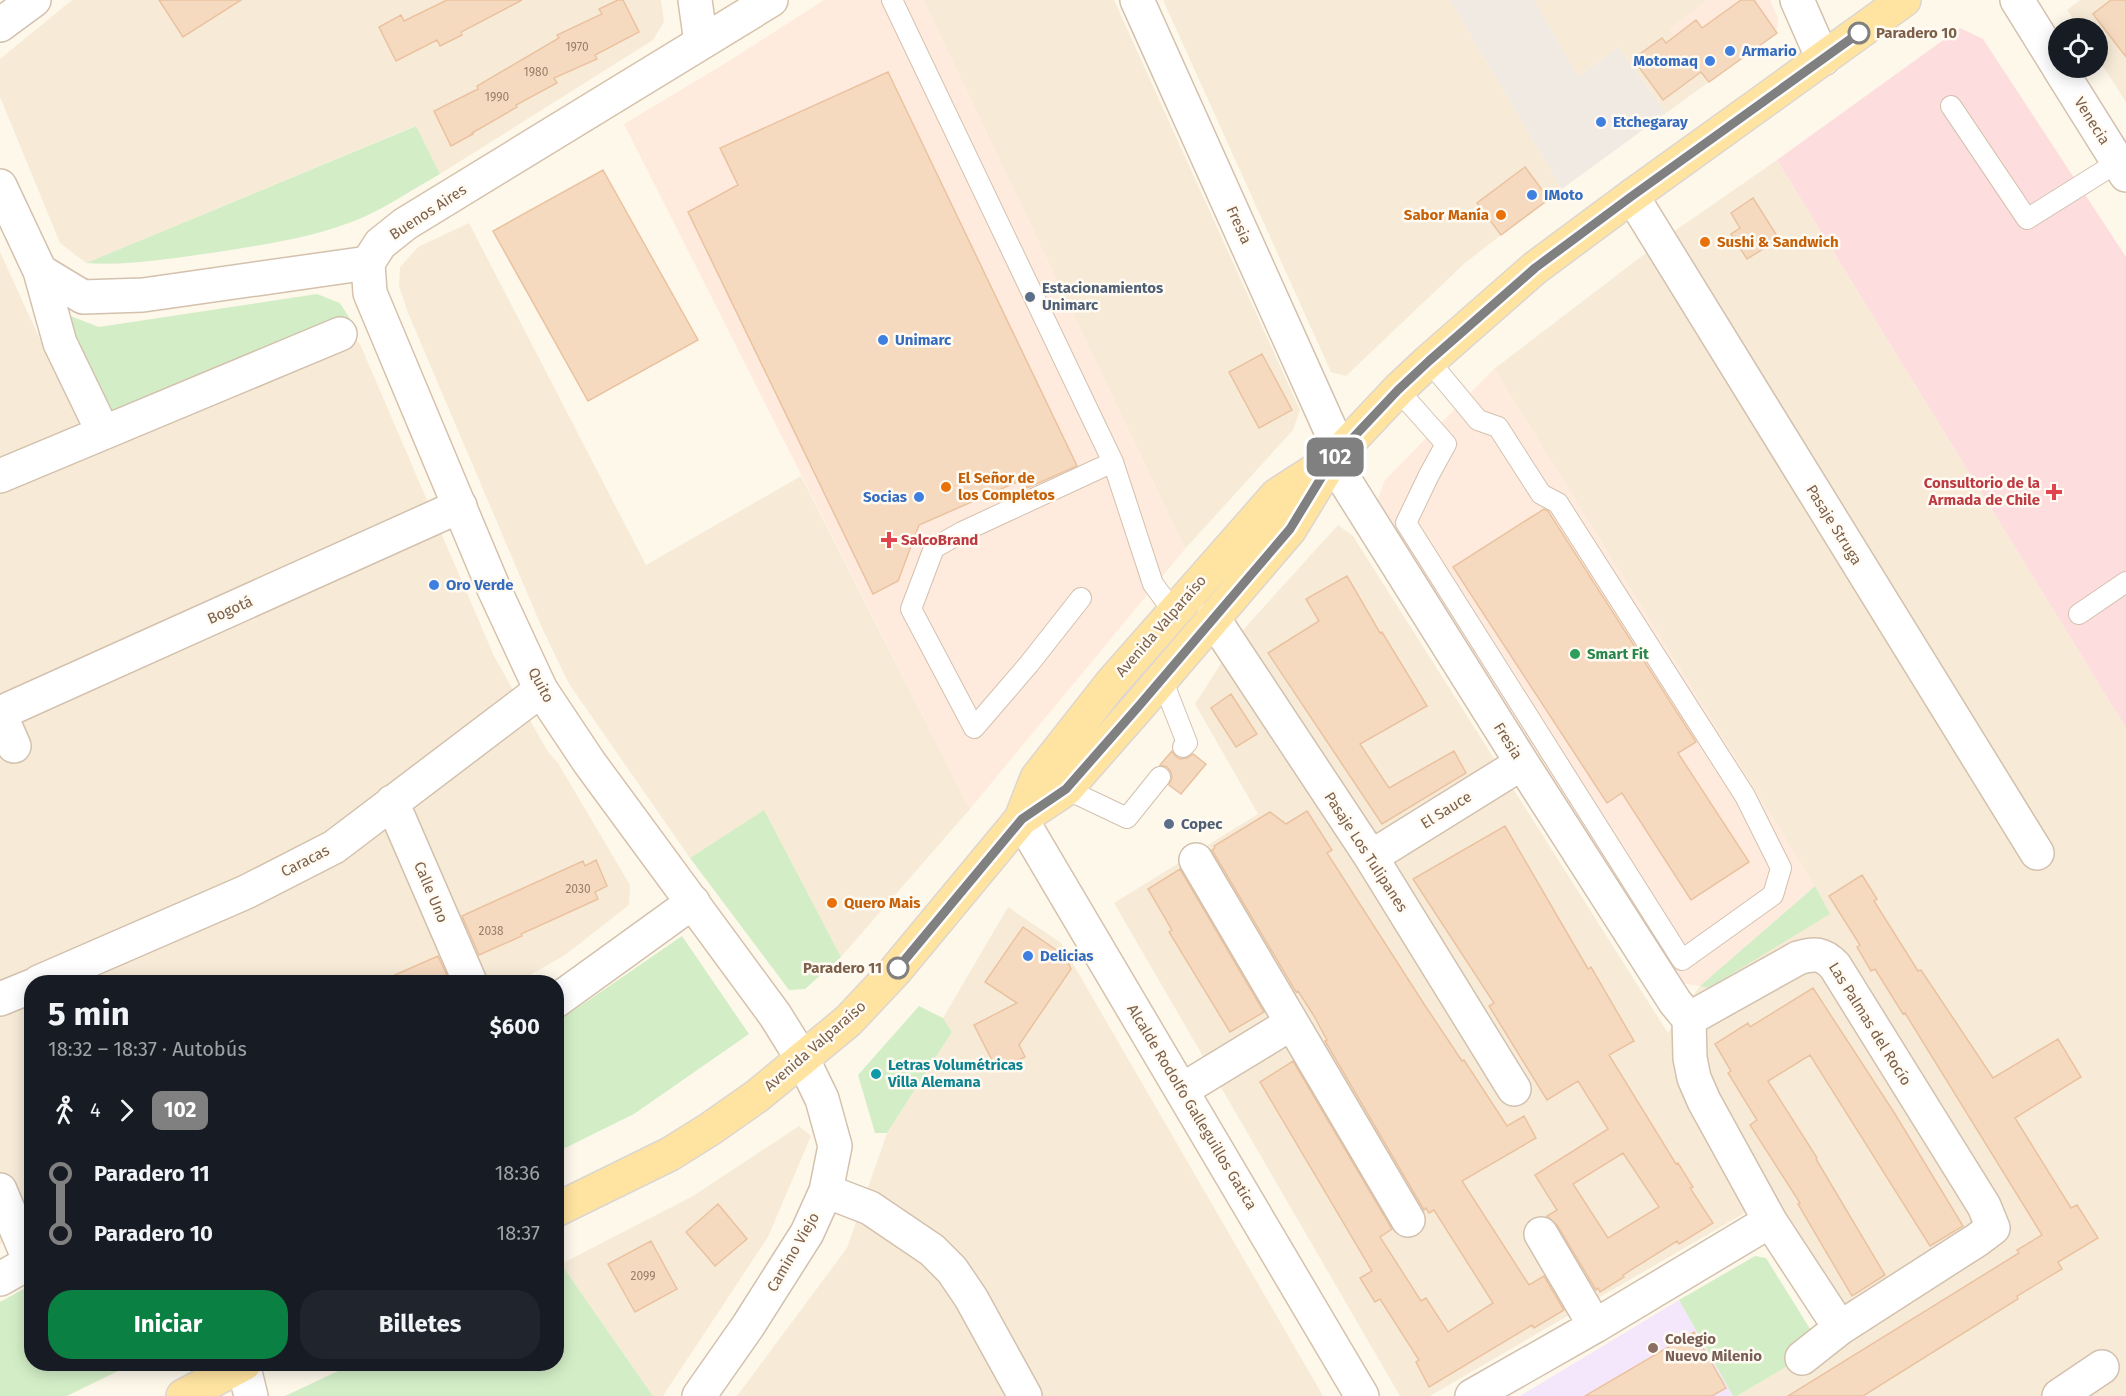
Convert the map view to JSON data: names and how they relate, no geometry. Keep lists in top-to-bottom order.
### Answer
{
  "streets": {
    "main road": ["Avenida Valparaíso"],
    "street": [
      "Venecia",
      "Buenos Aires",
      "Fresia",
      "Pasaje Struga",
      "Bogotá",
      "Quito",
      "El Sauce",
      "Pasaje Los Tulipanes",
      "Caracas",
      "Calle Uno",
      "Las Palmas del Rocío",
      "Alcalde Rodolfo Galleguillos Gatica",
      "Camino Viejo"
    ]
  },
  "crossings": [
    ["Buenos Aires", "Quito"],
    ["Fresia", "Avenida Valparaíso"],
    ["Fresia", "El Sauce"],
    ["Fresia", "Las Palmas del Rocío"],
    ["Pasaje Struga", "Avenida Valparaíso"],
    ["Bogotá", "Quito"],
    ["Avenida Valparaíso", "Quito"],
    ["Avenida Valparaíso", "Pasaje Los Tulipanes"],
    ["Avenida Valparaíso", "Alcalde Rodolfo Galleguillos Gatica"],
    ["Avenida Valparaíso", "Camino Viejo"],
    ["Quito", "Caracas"],
    ["Quito", "Camino Viejo"],
    ["El Sauce", "Pasaje Los Tulipanes"],
    ["Caracas", "Calle Uno"]
  ],
  "places": {
    "other": [
      "Paradero 10",
      "Armario",
      "Motomaq",
      "Etchegaray",
      "IMoto",
      "Sabor Manía",
      "Sushi & Sandwich",
      "Estacionamientos Unimarc",
      "Unimarc",
      "El Señor de los Completos",
      "Socias",
      "Oro Verde",
      "Smart Fit",
      "Copec",
      "Quero Mais",
      "Delicias",
      "Paradero 11",
      "Letras Volumétricas Villa Alemana",
      "Colegio Nuevo Milenio"
    ],
    "health": ["Consultorio de la Armada de Chile", "SalcoBrand"]
  },
  "lines": ["bus line 102"],
  "house_numbers": [
    "1970",
    "1980",
    "1990",
    "2030",
    "2038",
    "2099"
  ],
  "page": {
    "on_map": "102",
    "heading": ["5 min", "18:32 – 18:37 · Autobús", "$600"],
    "legs": ["4", "102"],
    "list": [
      {
        "name": "Paradero 11",
        "value": "18:36"
      },
      {
        "name": "Paradero 10",
        "value": "18:37"
      }
    ],
    "buttons": ["Iniciar", "Billetes"]
  }
}
